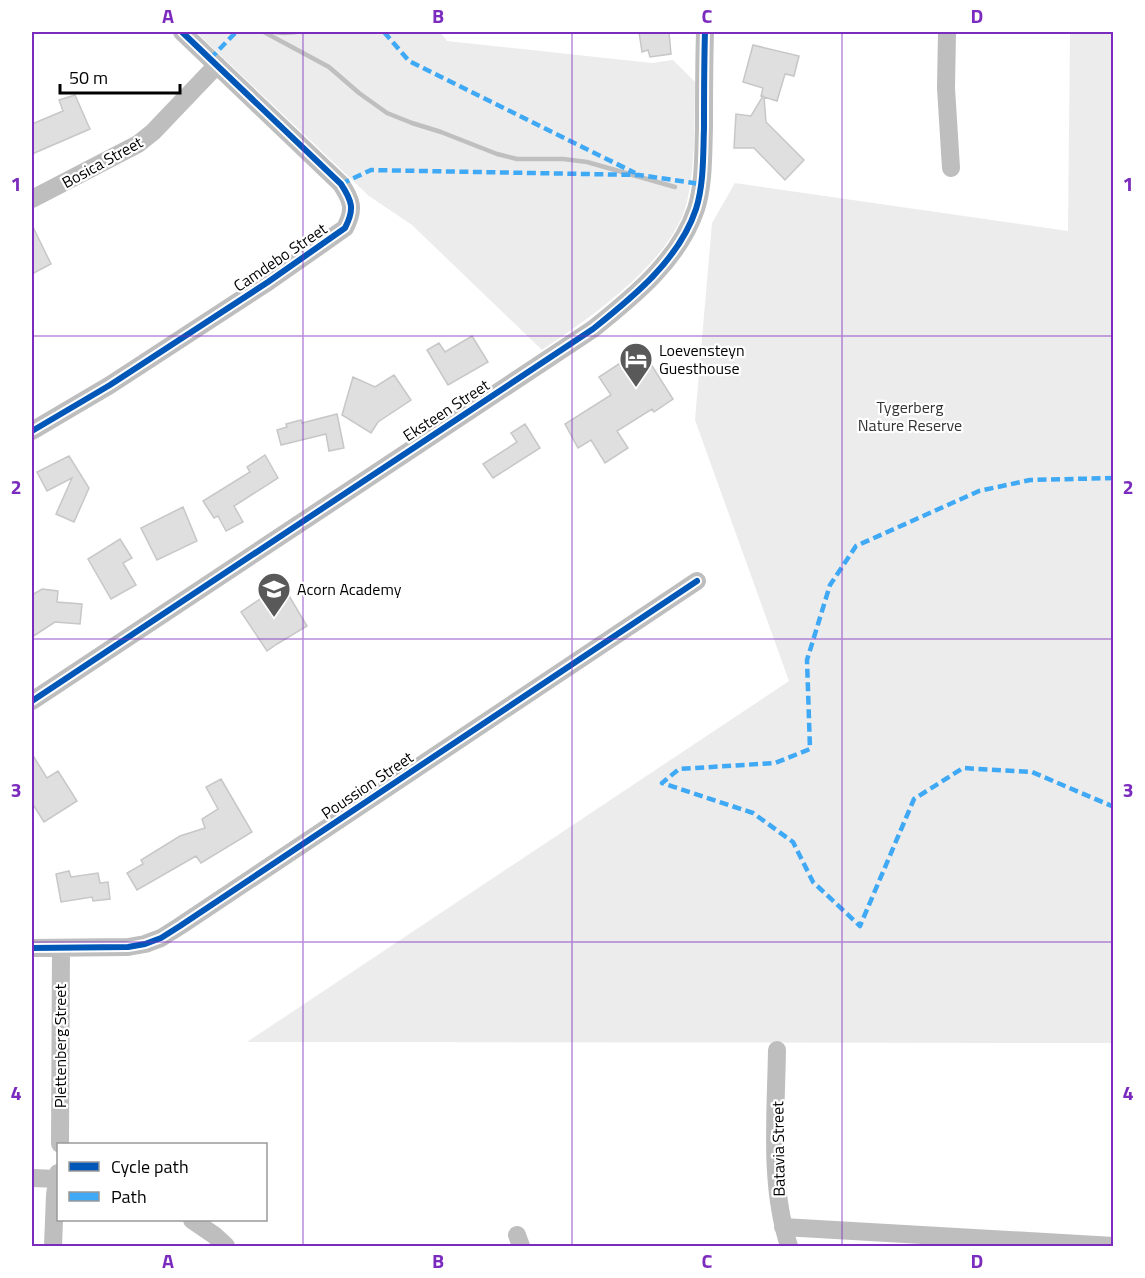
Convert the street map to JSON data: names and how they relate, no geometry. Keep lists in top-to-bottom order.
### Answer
{
  "streets": {
    "street": [
      "Bosica Street",
      "Camdebo Street",
      "Eksteen Street",
      "Poussion Street",
      "Plettenberg Street",
      "Batavia Street"
    ]
  },
  "crossings": [
    ["Bosica Street", "Camdebo Street"],
    ["Poussion Street", "Plettenberg Street"]
  ],
  "parks": ["Tygerberg Nature Reserve"],
  "places": {
    "hotel": ["Loevensteyn Guesthouse"],
    "school or university": ["Acorn Academy"]
  },
  "legend": ["Cycle path", "Path"],
  "scale_bar": "50 m",
  "grid": {
    "columns": [
      "A",
      "B",
      "C",
      "D"
    ],
    "rows": [
      "1",
      "2",
      "3",
      "4"
    ]
  }
}
